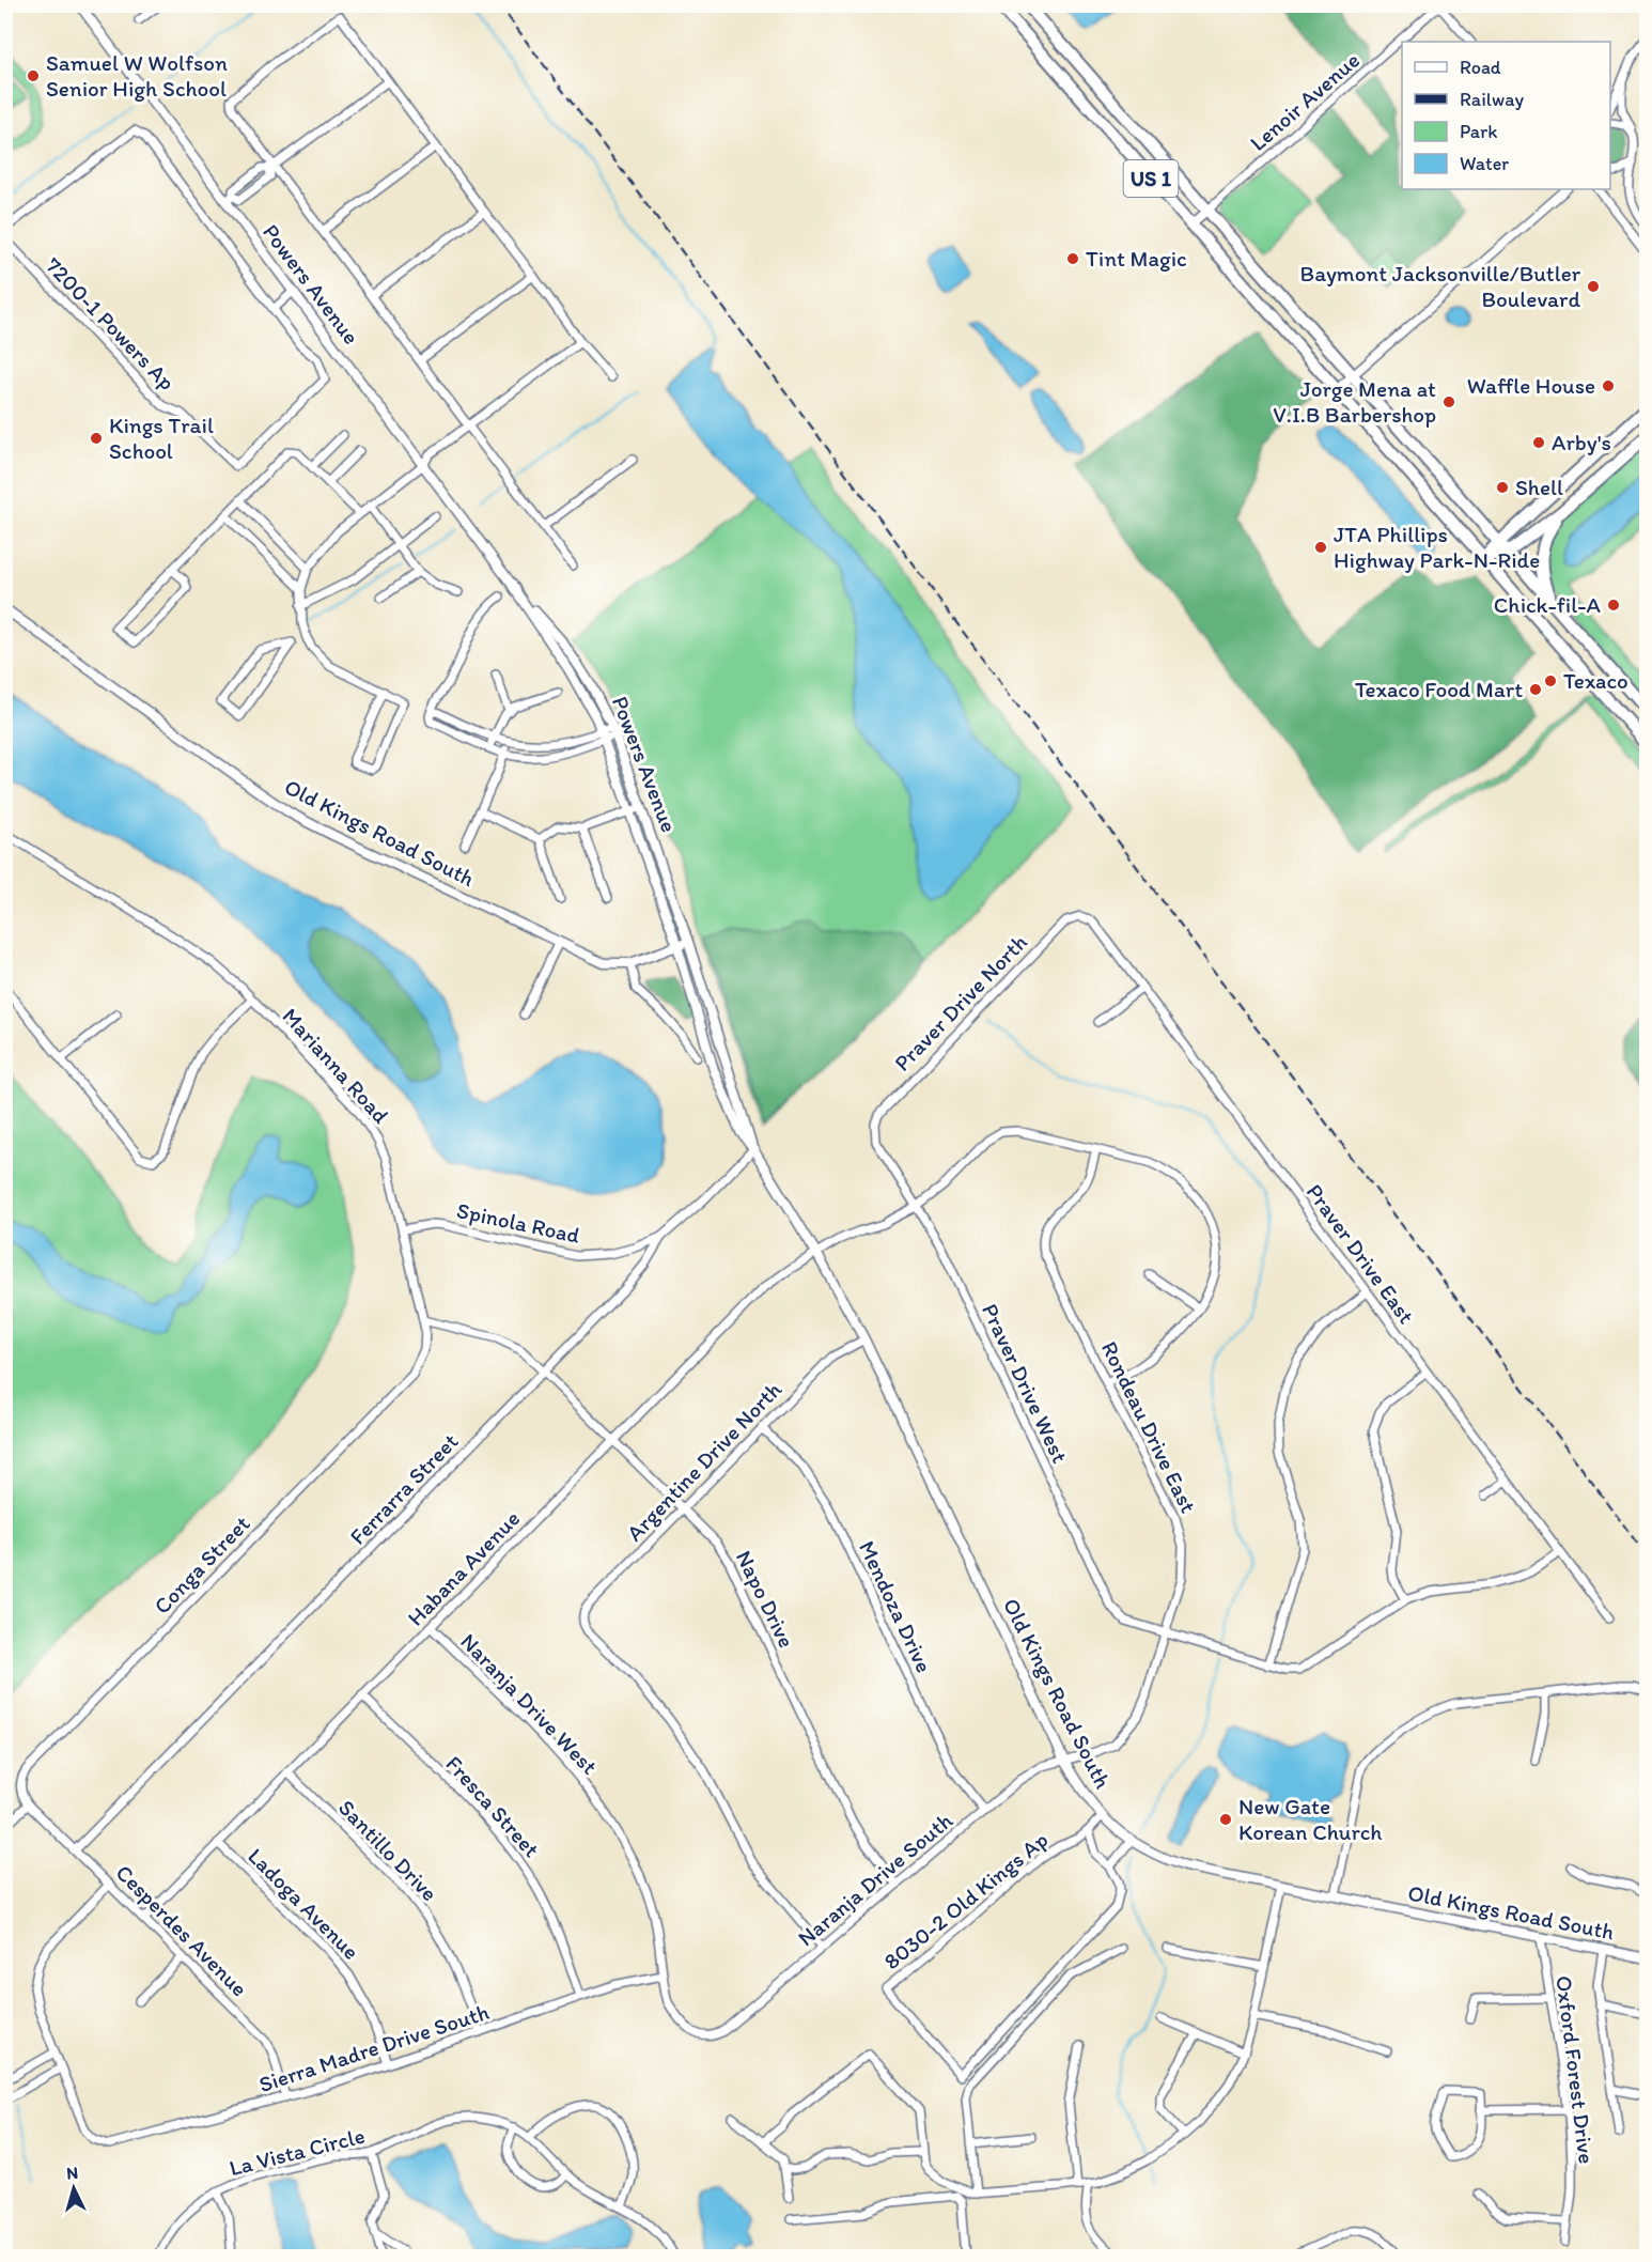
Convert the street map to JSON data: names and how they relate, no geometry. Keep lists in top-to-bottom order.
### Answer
{
  "streets": {
    "main road": ["US 1"],
    "street": [
      "Lenoir Avenue",
      "Powers Avenue",
      "7200-1 Powers Ap",
      "Old Kings Road South",
      "Praver Drive North",
      "Marianna Road",
      "Spinola Road",
      "Praver Drive East",
      "Praver Drive West",
      "Rondeau Drive East",
      "Argentine Drive North",
      "Ferrarra Street",
      "Conga Street",
      "Habana Avenue",
      "Napo Drive",
      "Mendoza Drive",
      "Naranja Drive West",
      "Fresca Street",
      "Santillo Drive",
      "Naranja Drive South",
      "8030-2 Old Kings Ap",
      "Ladoga Avenue",
      "Cesperdes Avenue",
      "Sierra Madre Drive South",
      "Oxford Forest Drive",
      "La Vista Circle"
    ]
  },
  "crossings": [
    ["Lenoir Avenue", "US 1"],
    ["Powers Avenue", "Old Kings Road South"],
    ["Old Kings Road South", "Rondeau Drive East"],
    ["Old Kings Road South", "Argentine Drive North"],
    ["Old Kings Road South", "Ferrarra Street"],
    ["Old Kings Road South", "Habana Avenue"],
    ["Old Kings Road South", "Naranja Drive South"],
    ["Old Kings Road South", "Oxford Forest Drive"],
    ["Praver Drive North", "Praver Drive East"],
    ["Praver Drive North", "Praver Drive West"],
    ["Marianna Road", "Spinola Road"],
    ["Marianna Road", "Conga Street"],
    ["Spinola Road", "Ferrarra Street"],
    ["Praver Drive East", "Praver Drive West"],
    ["Praver Drive West", "Rondeau Drive East"],
    ["Praver Drive West", "Habana Avenue"],
    ["Rondeau Drive East", "Habana Avenue"],
    ["Rondeau Drive East", "Naranja Drive South"],
    ["Argentine Drive North", "Napo Drive"],
    ["Argentine Drive North", "Mendoza Drive"],
    ["Argentine Drive North", "Naranja Drive South"],
    ["Ferrarra Street", "Napo Drive"],
    ["Ferrarra Street", "Cesperdes Avenue"],
    ["Conga Street", "Cesperdes Avenue"],
    ["Habana Avenue", "Napo Drive"],
    ["Habana Avenue", "Naranja Drive West"],
    ["Habana Avenue", "Fresca Street"],
    ["Habana Avenue", "Santillo Drive"],
    ["Habana Avenue", "Ladoga Avenue"],
    ["Habana Avenue", "Cesperdes Avenue"],
    ["Napo Drive", "Naranja Drive South"],
    ["Mendoza Drive", "Naranja Drive South"],
    ["Naranja Drive West", "Naranja Drive South"],
    ["Naranja Drive West", "Sierra Madre Drive South"],
    ["Fresca Street", "Sierra Madre Drive South"],
    ["Santillo Drive", "Sierra Madre Drive South"],
    ["Ladoga Avenue", "Sierra Madre Drive South"],
    ["Cesperdes Avenue", "Sierra Madre Drive South"]
  ],
  "places": [
    "Samuel W Wolfson Senior High School",
    "Tint Magic",
    "Baymont Jacksonville/Butler Boulevard",
    "Waffle House",
    "Jorge Mena at V.I.B Barbershop",
    "Kings Trail School",
    "Arby's",
    "Shell",
    "JTA Phillips Highway Park-N-Ride",
    "Chick-fil-A",
    "Texaco",
    "Texaco Food Mart",
    "New Gate Korean Church"
  ],
  "legend": [
    "Road",
    "Railway",
    "Park",
    "Water"
  ],
  "north": "top"
}
